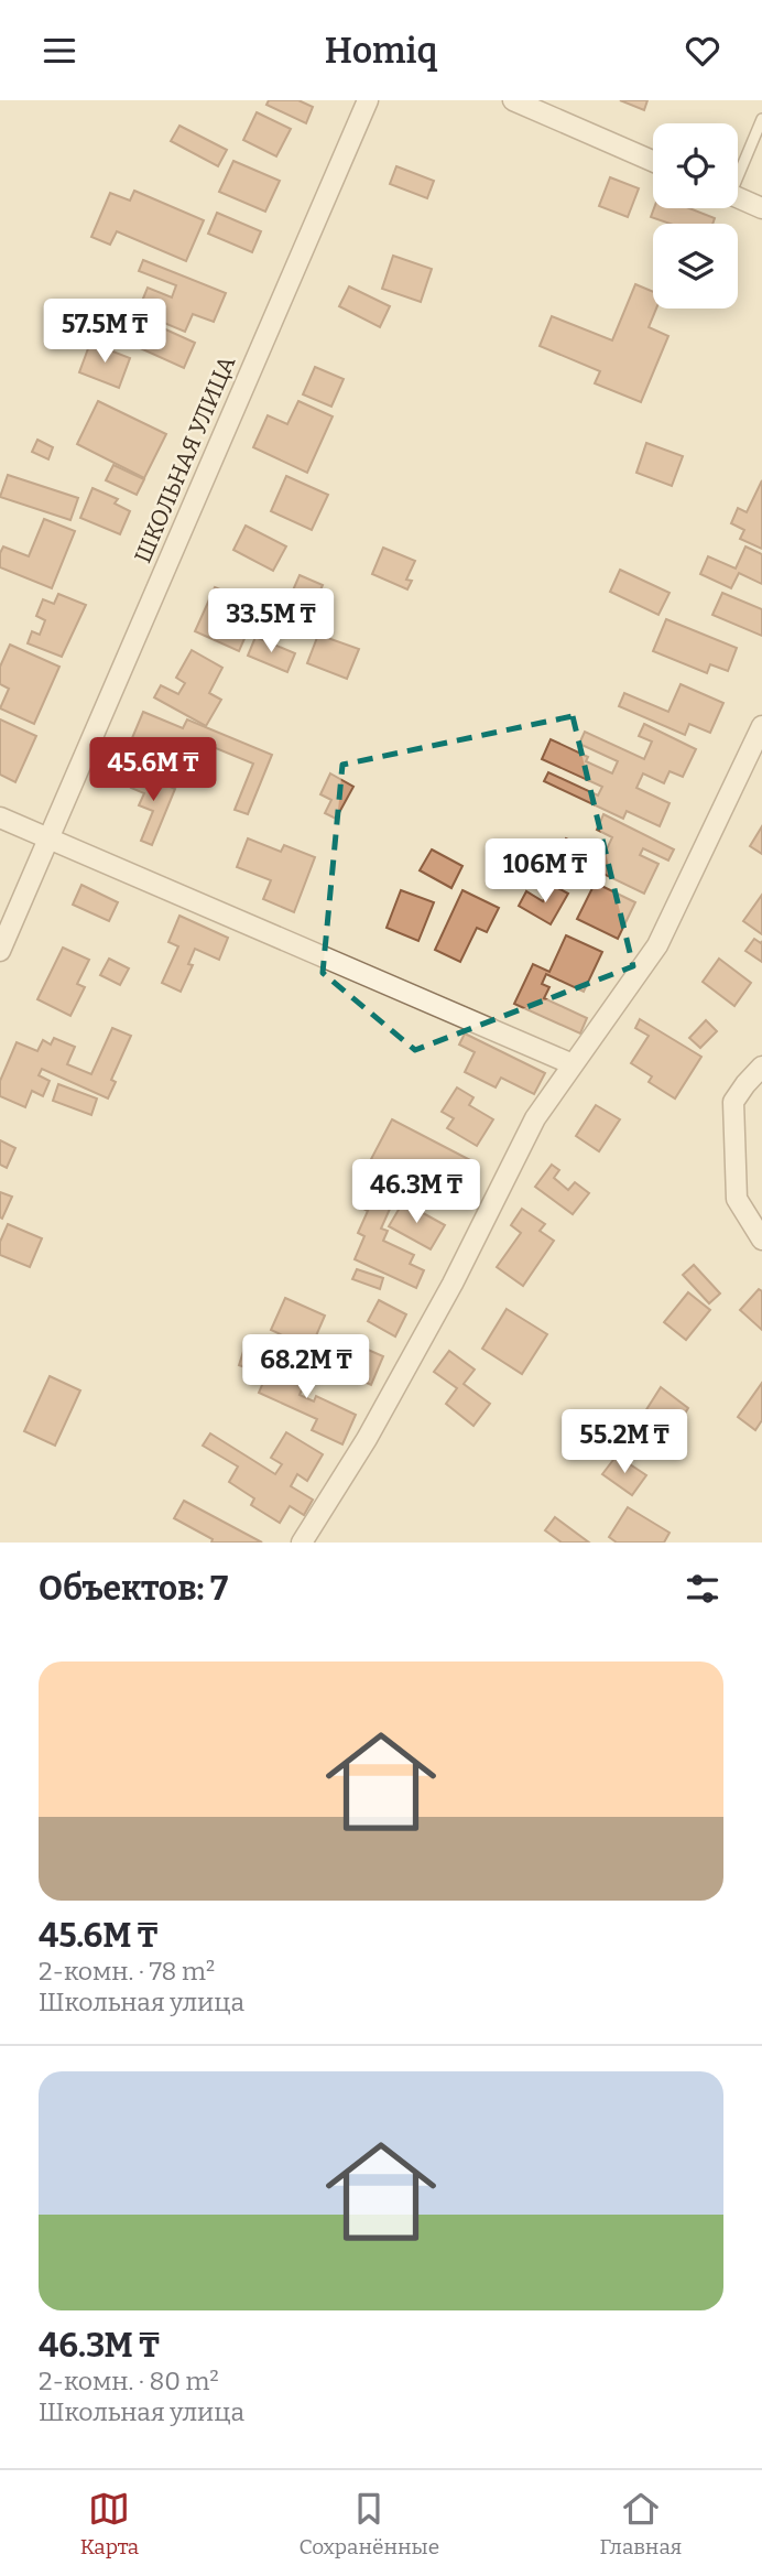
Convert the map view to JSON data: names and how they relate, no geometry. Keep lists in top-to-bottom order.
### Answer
{
  "streets": {
    "street": ["ШКОЛЬНАЯ УЛИЦА"]
  },
  "page": {
    "header": "Homiq",
    "price": [
      "57.5M ₸",
      "33.5M ₸",
      "45.6M ₸",
      "106M ₸",
      "46.3M ₸",
      "68.2M ₸",
      "55.2M ₸"
    ],
    "heading": "Объектов: 7",
    "list": [
      {
        "name": "45.6M ₸",
        "note": "2-комн. · 78 m² · Школьная улица"
      },
      {
        "name": "46.3M ₸",
        "note": "2-комн. · 80 m² · Школьная улица"
      }
    ],
    "tabs": ["Карта", "Сохранённые", "Главная"]
  }
}
